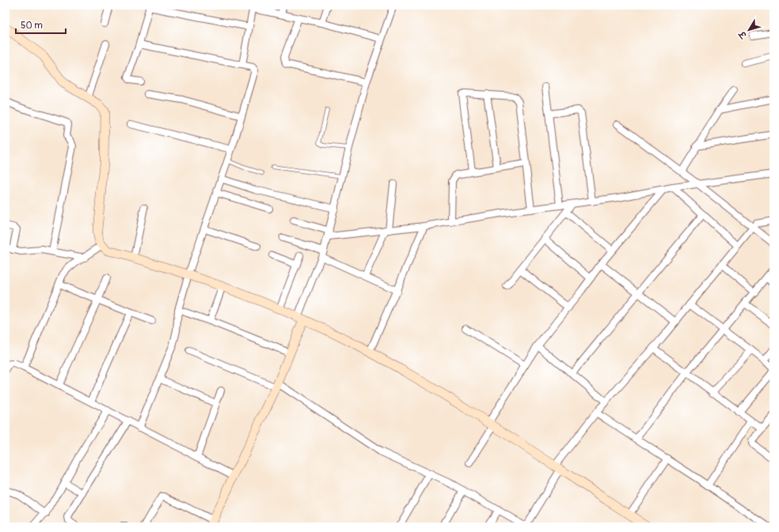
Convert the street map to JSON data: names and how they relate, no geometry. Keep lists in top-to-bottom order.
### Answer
{
  "scale_bar": "50 m",
  "north": "bottom left"
}
